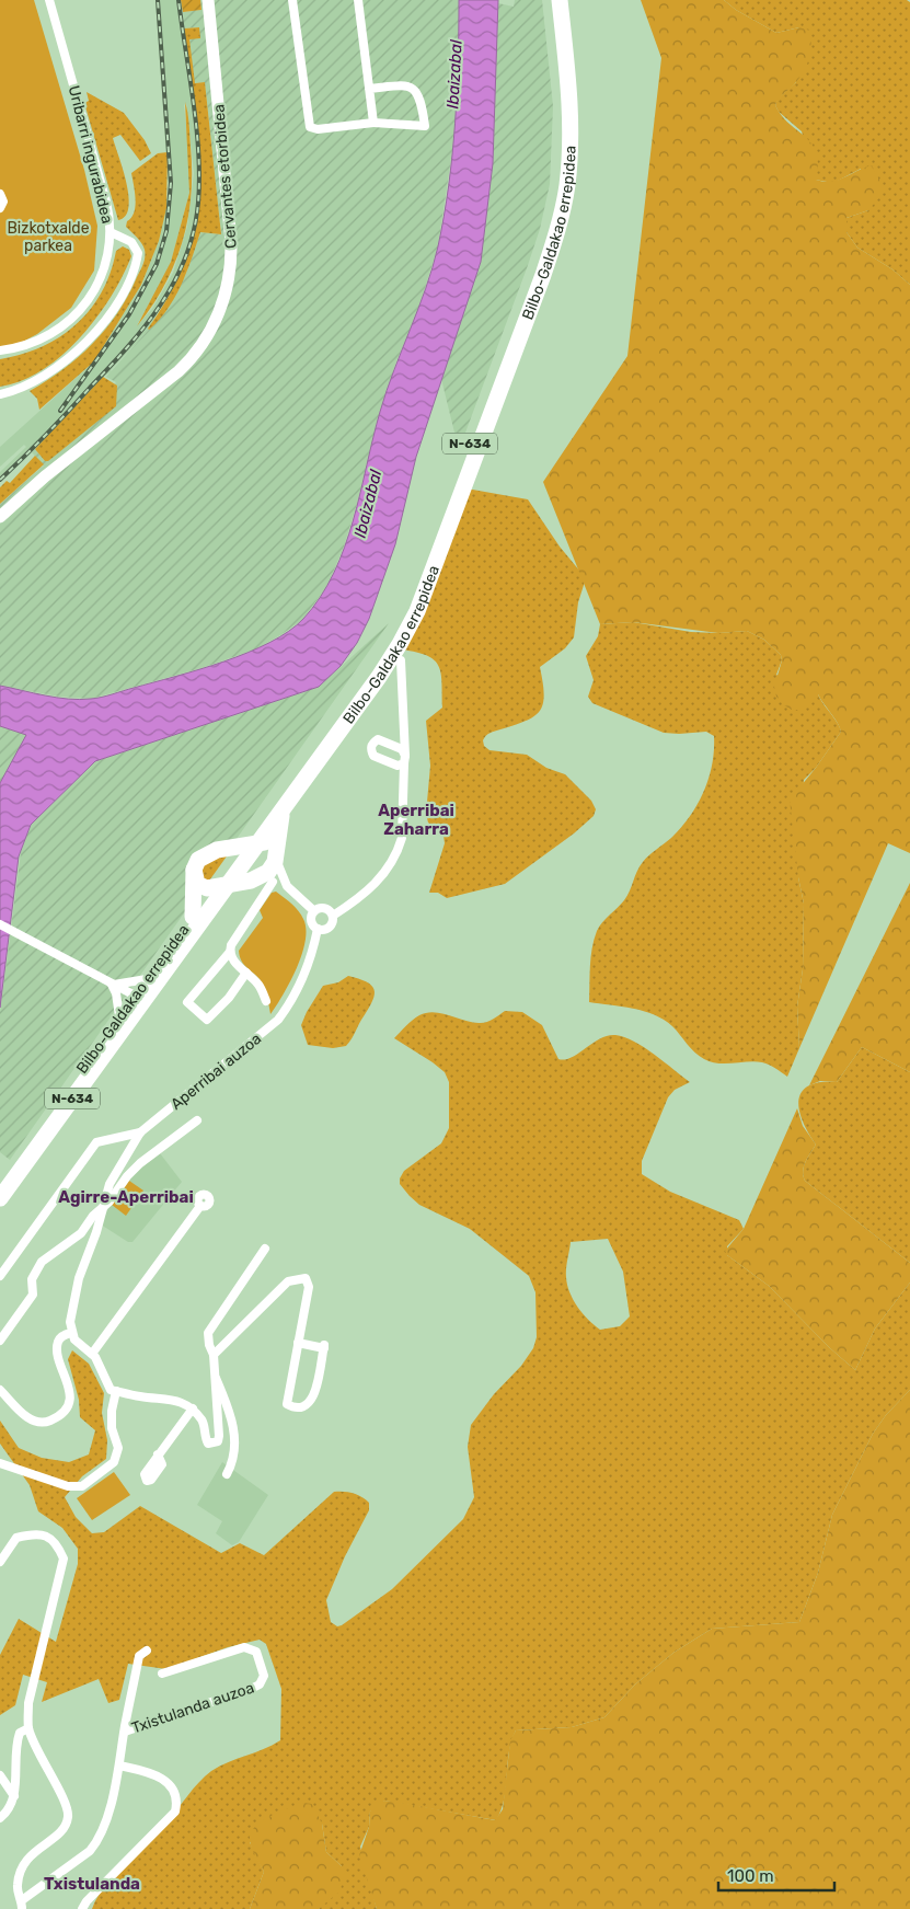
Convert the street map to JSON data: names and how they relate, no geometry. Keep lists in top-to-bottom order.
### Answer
{
  "streets": {
    "highway": ["Bilbo-Galdakao errepidea", "N-634"],
    "street": [
      "Uribarri ingurabidea",
      "Cervantes etorbidea",
      "Aperribai auzoa",
      "Txistulanda auzoa"
    ]
  },
  "districts": ["Aperribai Zaharra", "Agirre-Aperribai", "Txistulanda"],
  "water": ["Ibaizabal"],
  "parks": ["Bizkotxalde parkea"],
  "scale_bar": "100 m"
}
